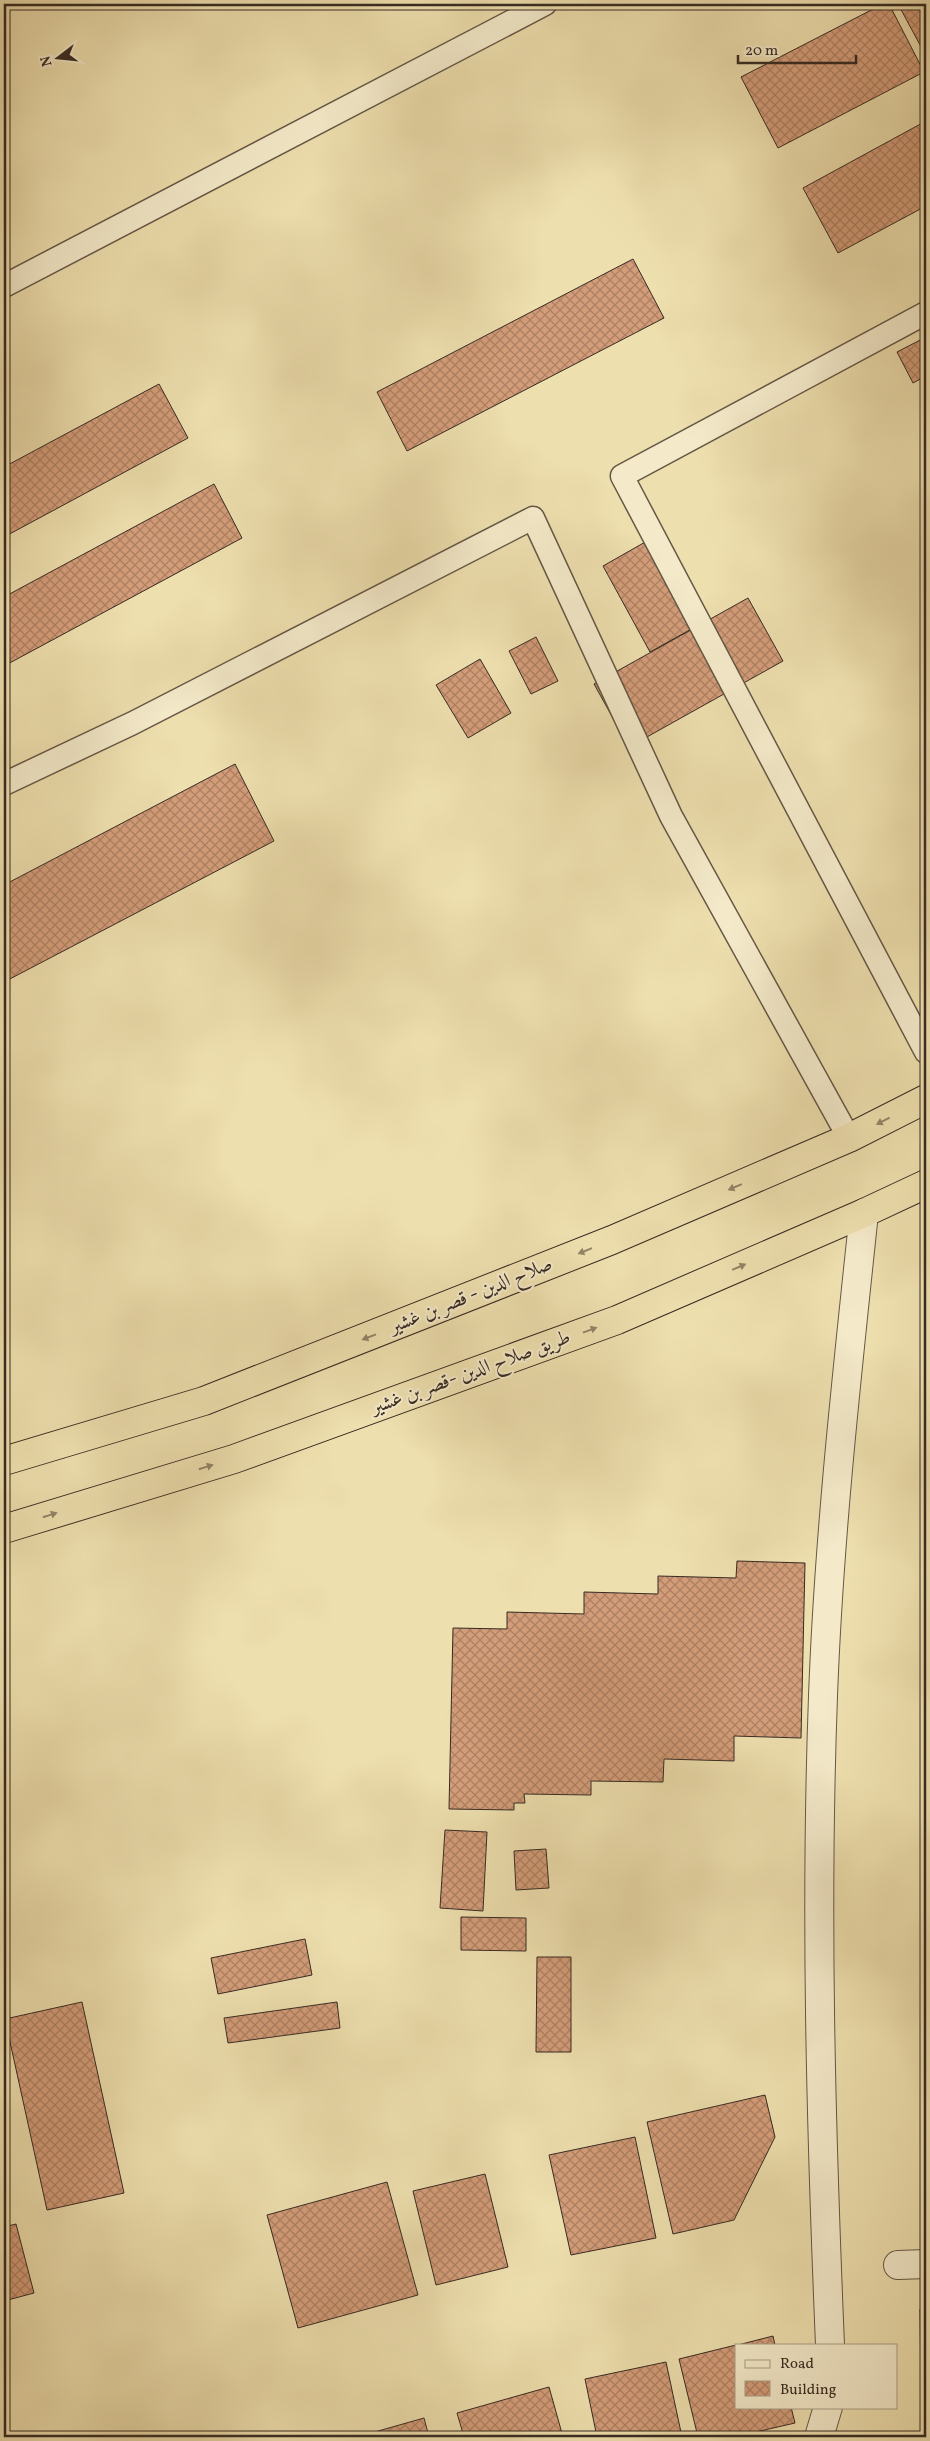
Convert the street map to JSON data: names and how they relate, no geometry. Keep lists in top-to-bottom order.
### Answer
{
  "streets": {
    "highway": ["صلاح الدين - قصر بن غشير", "طريق صلاح الدين -قصر بن غشير"]
  },
  "one_way": ["صلاح الدين - قصر بن غشير", "طريق صلاح الدين -قصر بن غشير"],
  "legend": ["Road", "Building"],
  "scale_bar": "20 m",
  "north": "left"
}
